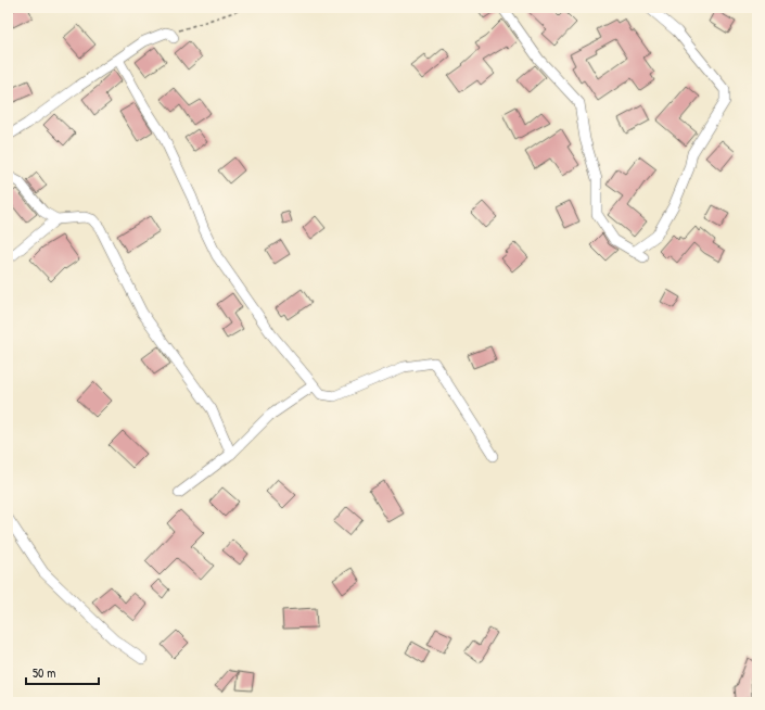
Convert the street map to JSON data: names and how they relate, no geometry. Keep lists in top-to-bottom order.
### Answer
{
  "scale_bar": "50 m"
}
